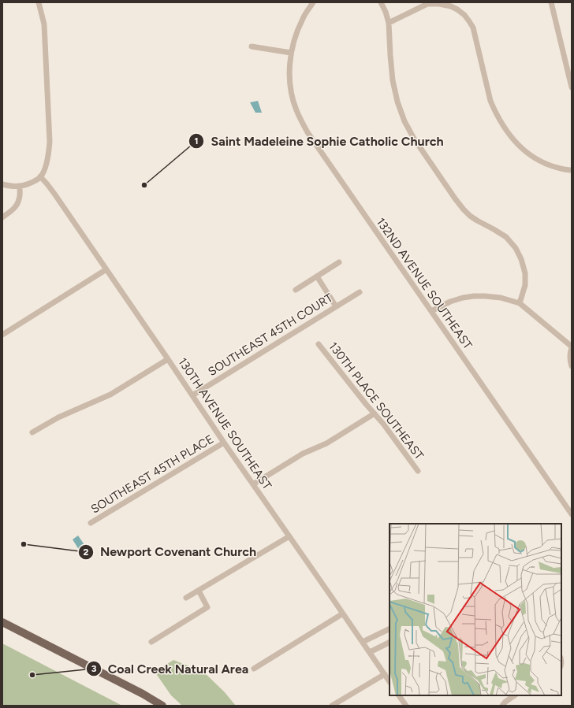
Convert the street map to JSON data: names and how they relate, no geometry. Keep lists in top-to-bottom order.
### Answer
{
  "streets": {
    "street": [
      "132ND AVENUE SOUTHEAST",
      "SOUTHEAST 45TH COURT",
      "130TH PLACE SOUTHEAST",
      "130TH AVENUE SOUTHEAST",
      "SOUTHEAST 45TH PLACE"
    ]
  },
  "crossings": [
    ["SOUTHEAST 45TH COURT", "130TH AVENUE SOUTHEAST"],
    ["130TH AVENUE SOUTHEAST", "SOUTHEAST 45TH PLACE"]
  ],
  "places": ["Saint Madeleine Sophie Catholic Church", "Newport Covenant Church", "Coal Creek Natural Area"]
}
